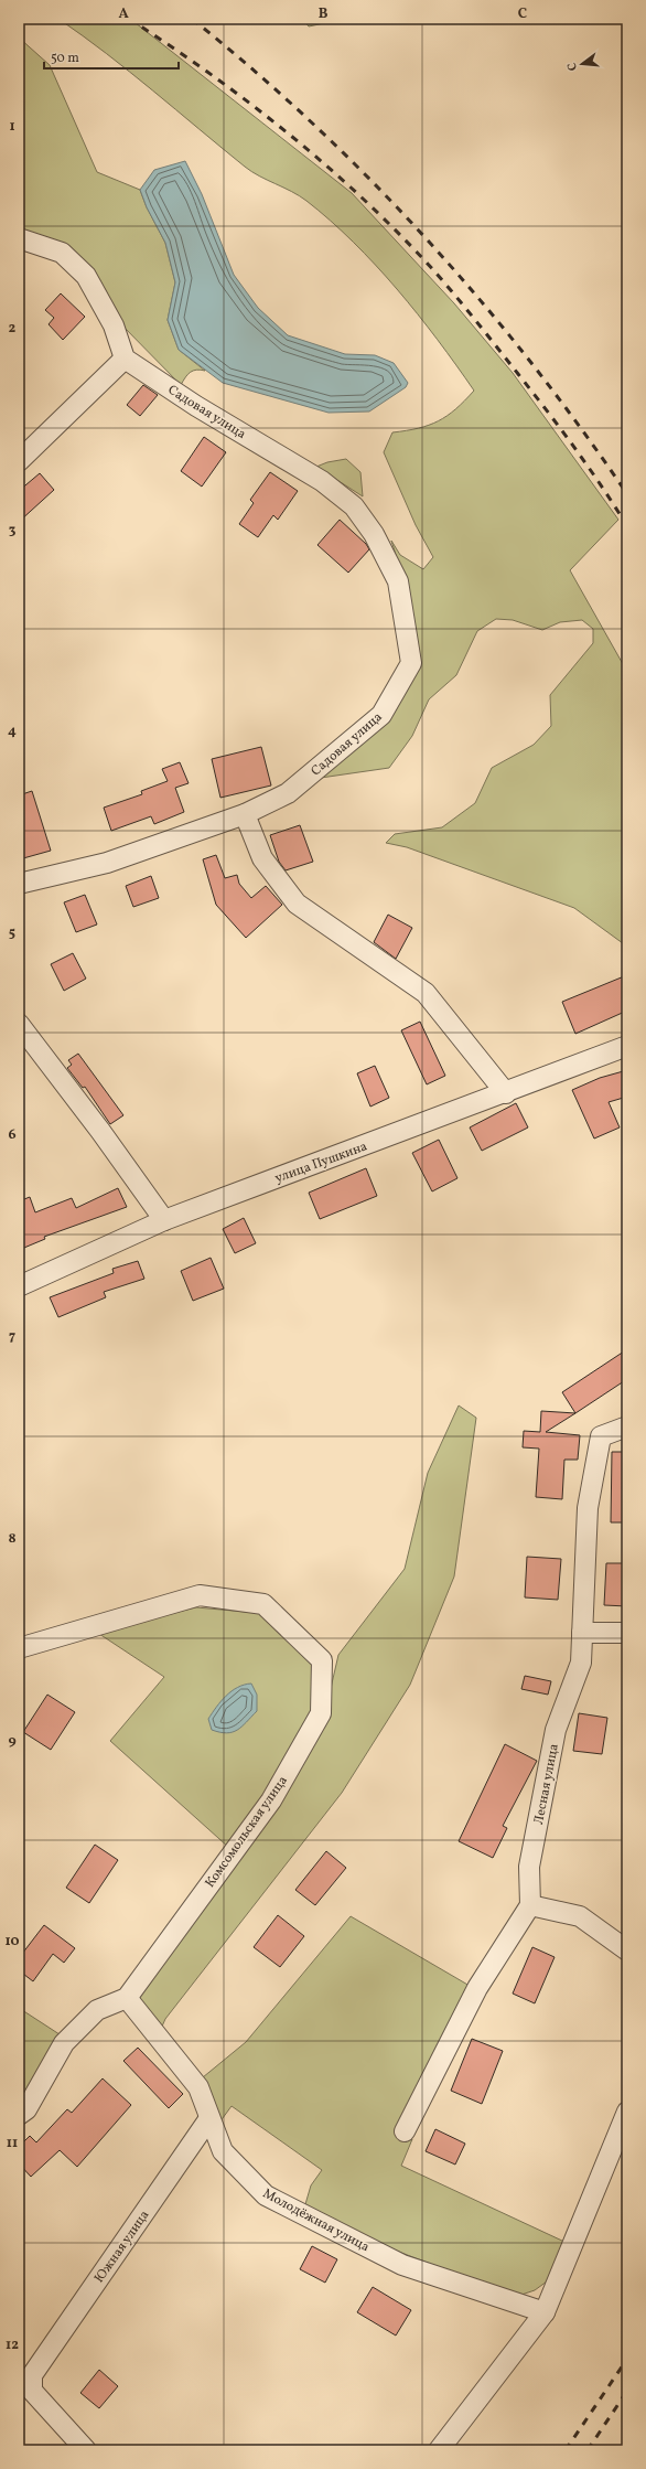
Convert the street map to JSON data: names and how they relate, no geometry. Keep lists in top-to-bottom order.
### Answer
{
  "streets": {
    "street": [
      "Садовая улица",
      "улица Пушкина",
      "Лесная улица",
      "Комсомольская улица",
      "Молодёжная улица",
      "Южная улица"
    ]
  },
  "crossings": [
    ["Комсомольская улица", "Молодёжная улица"],
    ["Молодёжная улица", "Южная улица"]
  ],
  "scale_bar": "50 m",
  "north": "left",
  "grid": {
    "columns": ["A", "B", "C"],
    "rows": [
      "1",
      "2",
      "3",
      "4",
      "5",
      "6",
      "7",
      "8",
      "9",
      "10",
      "11",
      "12"
    ]
  }
}
